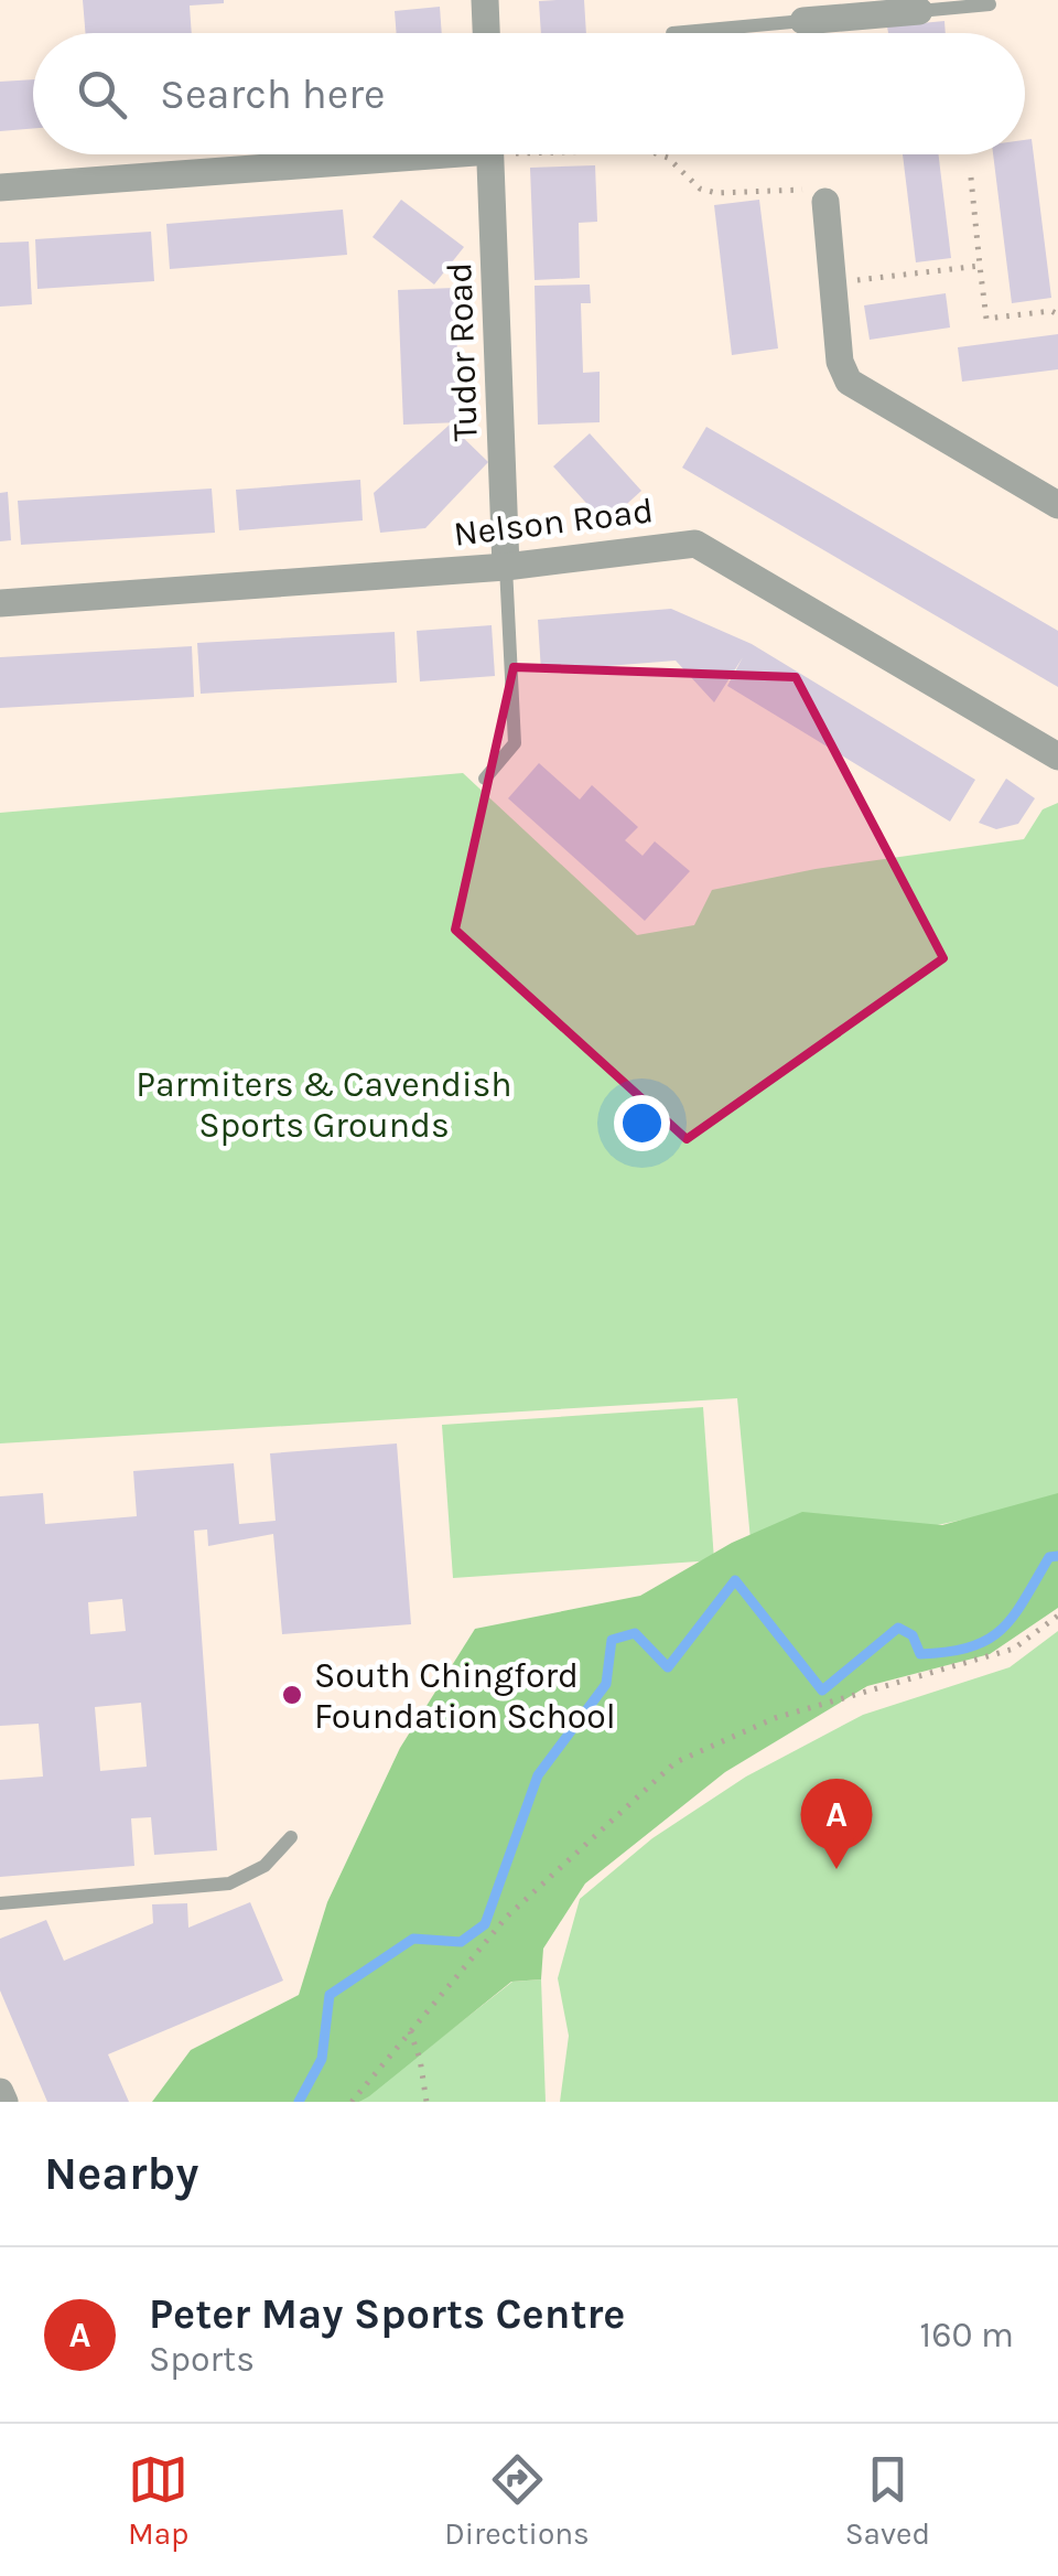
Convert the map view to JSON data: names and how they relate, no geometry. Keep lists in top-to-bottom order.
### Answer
{
  "streets": {
    "street": ["Tudor Road", "Nelson Road"]
  },
  "crossings": [
    ["Tudor Road", "Nelson Road"]
  ],
  "parks": ["Parmiters & Cavendish Sports Grounds"],
  "places": ["South Chingford Foundation School"],
  "page": {
    "search": "Search here",
    "pins": "A",
    "heading": "Nearby",
    "list": [
      {
        "mark": "A",
        "name": "Peter May Sports Centre",
        "note": "Sports",
        "value": "160 m"
      }
    ],
    "nav": ["Map", "Directions", "Saved"]
  }
}
